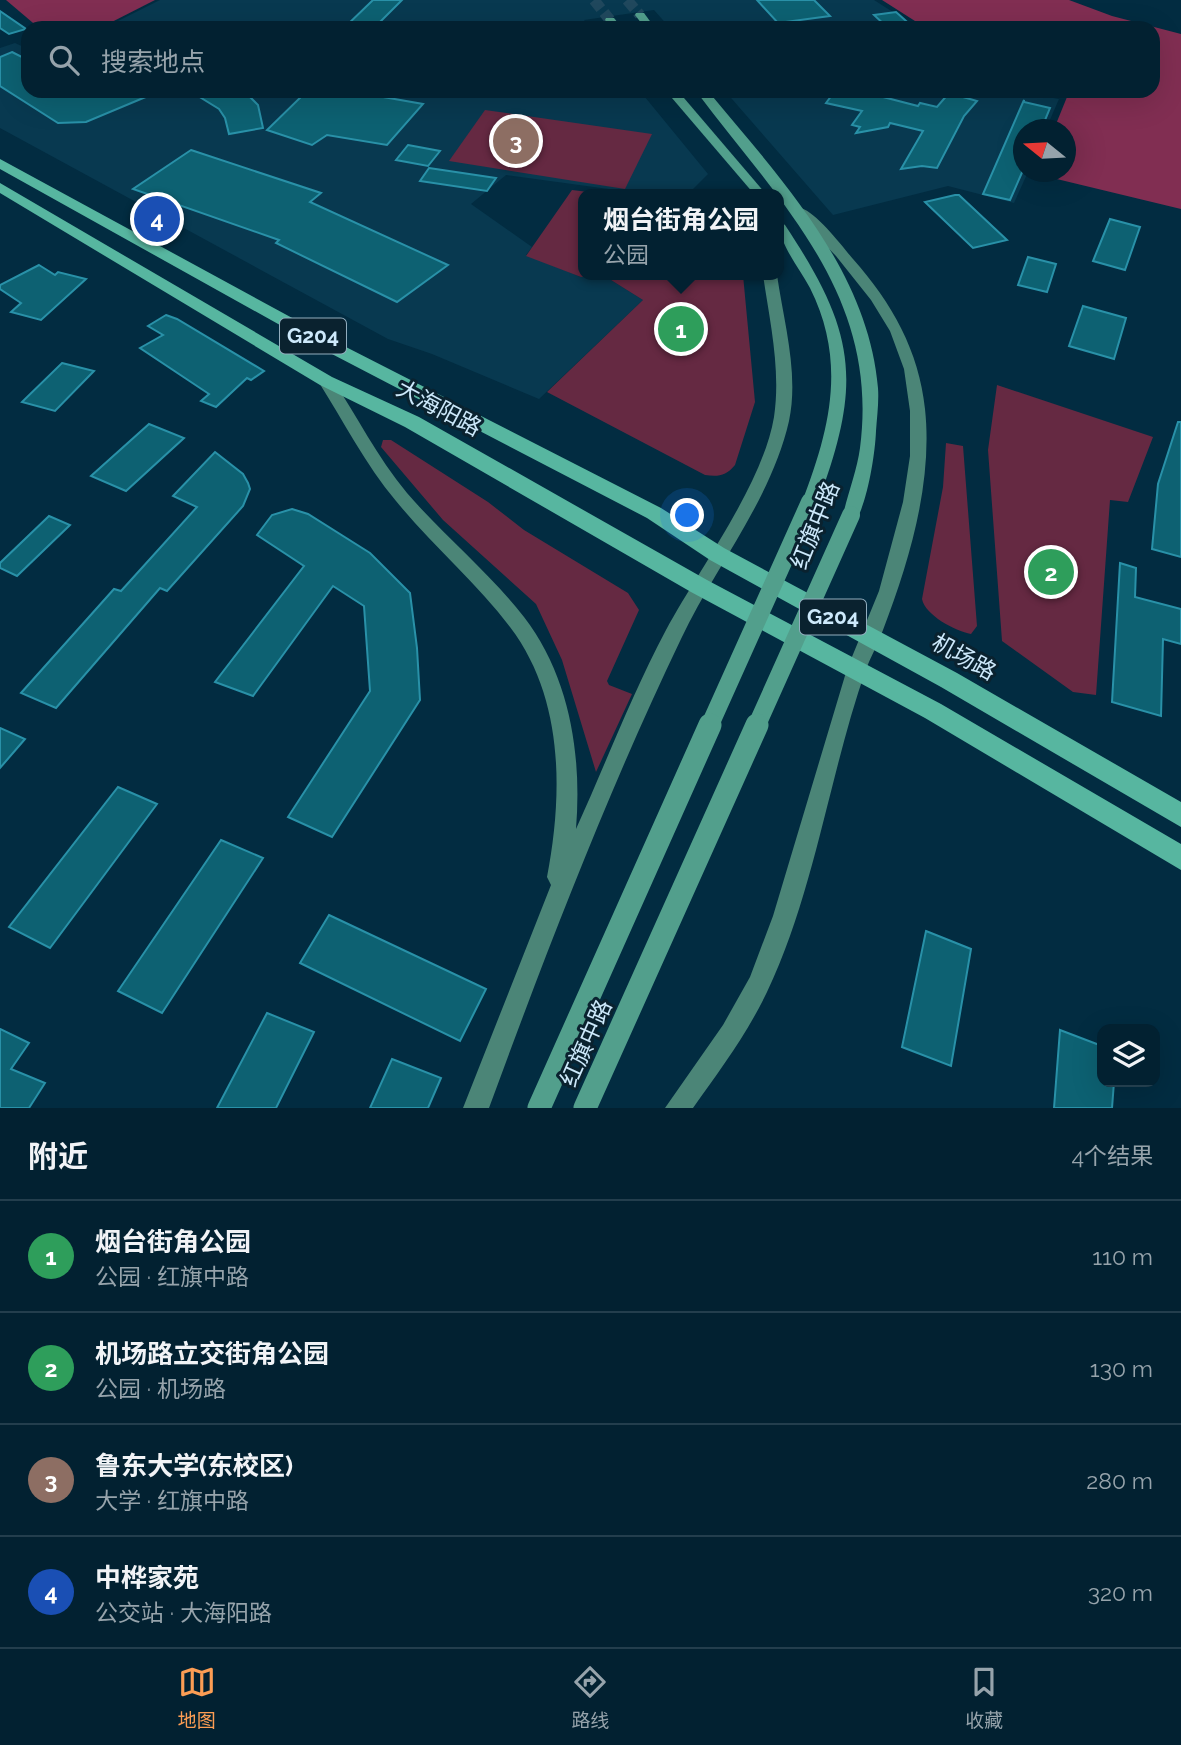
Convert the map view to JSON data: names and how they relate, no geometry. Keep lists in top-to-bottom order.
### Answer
{
  "streets": {
    "highway": ["G204", "大海阳路", "机场路"],
    "main road": ["红旗中路"]
  },
  "crossings": [
    ["G204", "大海阳路"],
    ["大海阳路", "机场路"]
  ],
  "north": "left",
  "page": {
    "search": "搜索地点",
    "pins": [
      "3",
      "4",
      "1",
      "2"
    ],
    "popup": ["烟台街角公园", "公园"],
    "heading": ["附近", "4个结果"],
    "list": [
      {
        "mark": "1",
        "name": "烟台街角公园",
        "note": "公园 · 红旗中路",
        "value": "110 m"
      },
      {
        "mark": "2",
        "name": "机场路立交街角公园",
        "note": "公园 · 机场路",
        "value": "130 m"
      },
      {
        "mark": "3",
        "name": "鲁东大学(东校区)",
        "note": "大学 · 红旗中路",
        "value": "280 m"
      },
      {
        "mark": "4",
        "name": "中桦家苑",
        "note": "公交站 · 大海阳路",
        "value": "320 m"
      }
    ],
    "nav": ["地图", "路线", "收藏"]
  }
}
